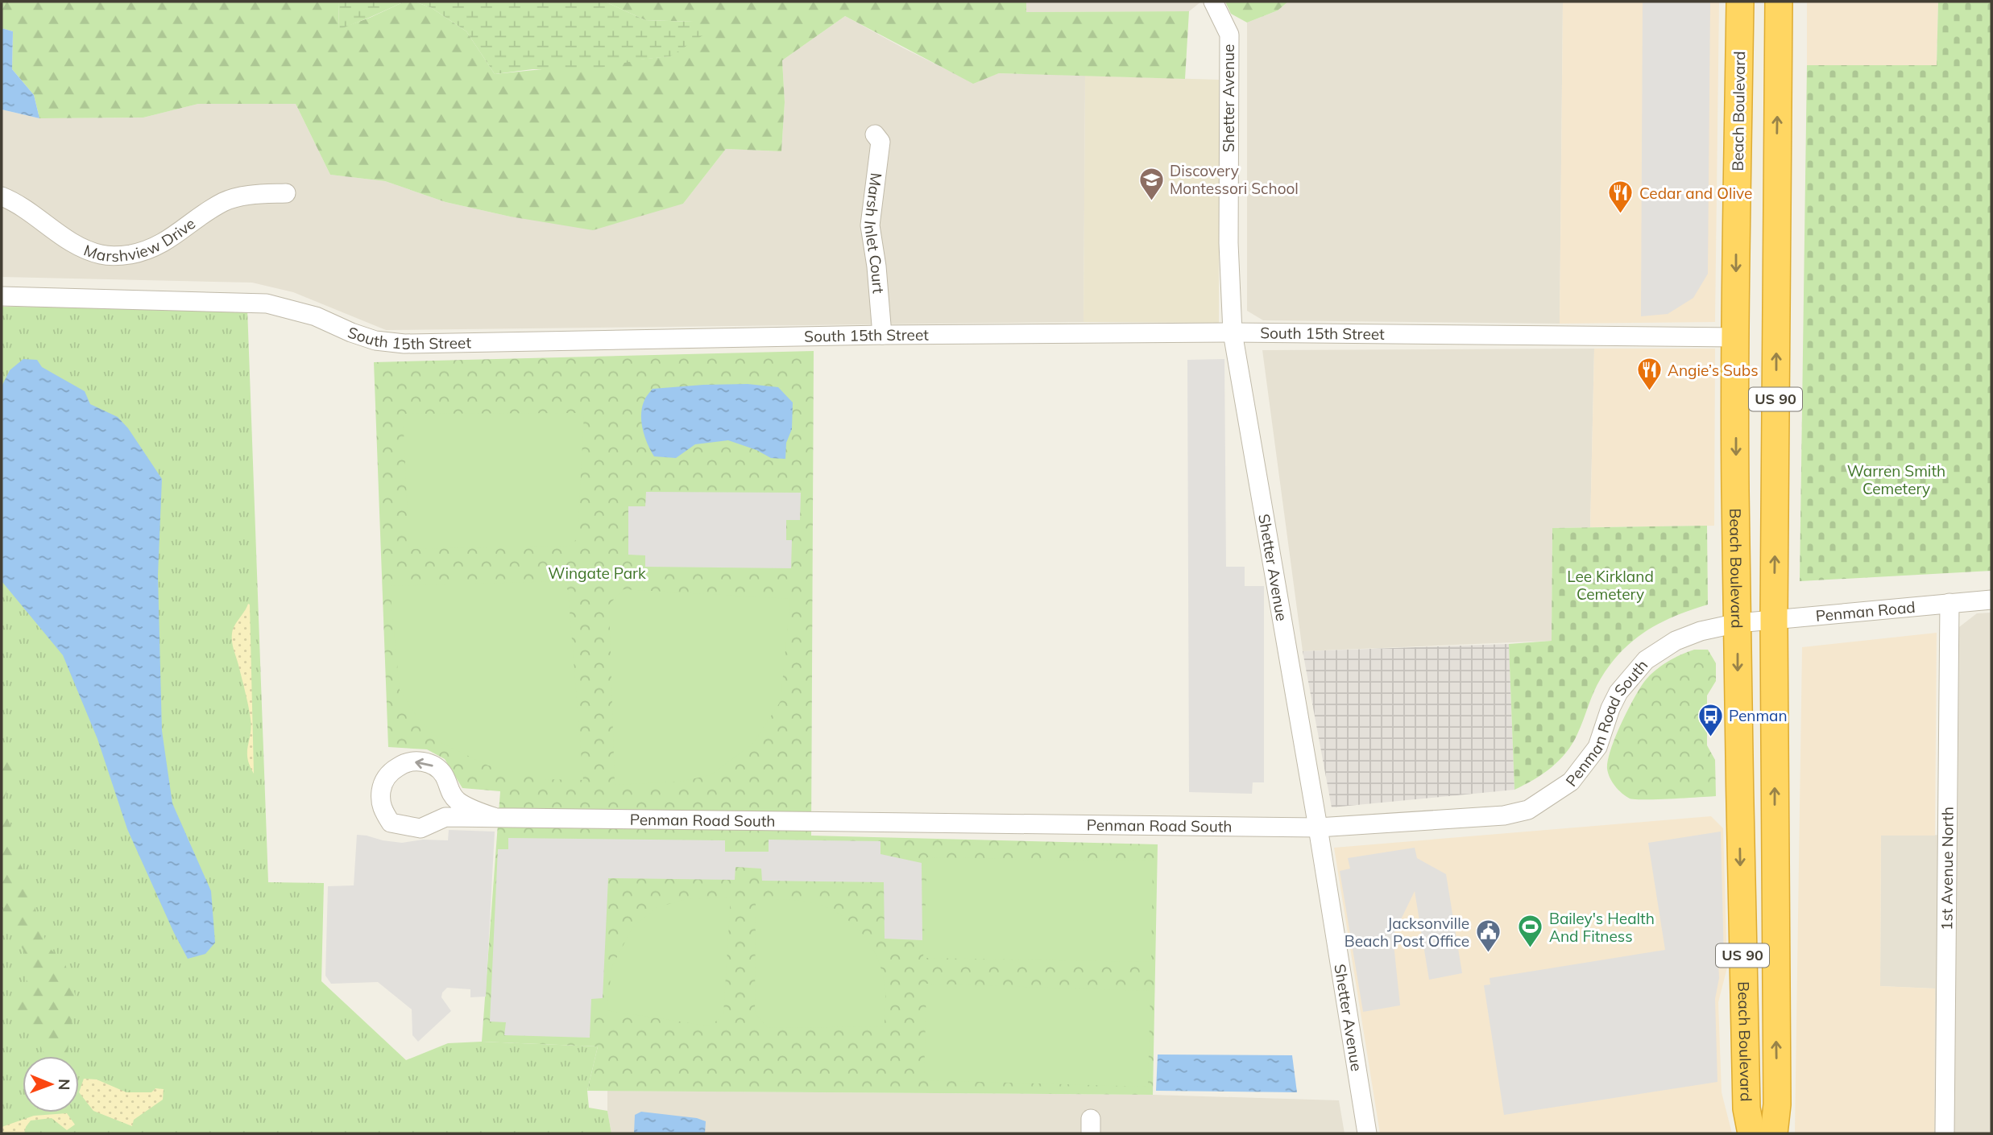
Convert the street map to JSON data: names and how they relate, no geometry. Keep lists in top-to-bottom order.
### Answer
{
  "streets": {
    "highway": ["Beach Boulevard", "US 90"],
    "street": [
      "Shetter Avenue",
      "Marshview Drive",
      "Marsh Inlet Court",
      "South 15th Street",
      "Penman Road",
      "Penman Road South",
      "1st Avenue North"
    ]
  },
  "crossings": [
    ["Shetter Avenue", "South 15th Street"],
    ["Shetter Avenue", "Penman Road South"],
    ["Beach Boulevard", "South 15th Street"],
    ["Beach Boulevard", "Penman Road"],
    ["Beach Boulevard", "Penman Road South"],
    ["Marsh Inlet Court", "South 15th Street"],
    ["US 90", "Penman Road"],
    ["Penman Road", "Penman Road South"],
    ["Penman Road", "1st Avenue North"]
  ],
  "parks": ["Warren Smith Cemetery", "Wingate Park", "Lee Kirkland Cemetery"],
  "places": {
    "school or university": ["Discovery Montessori School"],
    "restaurant": ["Cedar and Olive", "Angie’s Subs"],
    "bus stop": ["Penman"],
    "sports": ["Bailey's Health And Fitness"],
    "public building": ["Jacksonville Beach Post Office"]
  },
  "north": "right"
}
